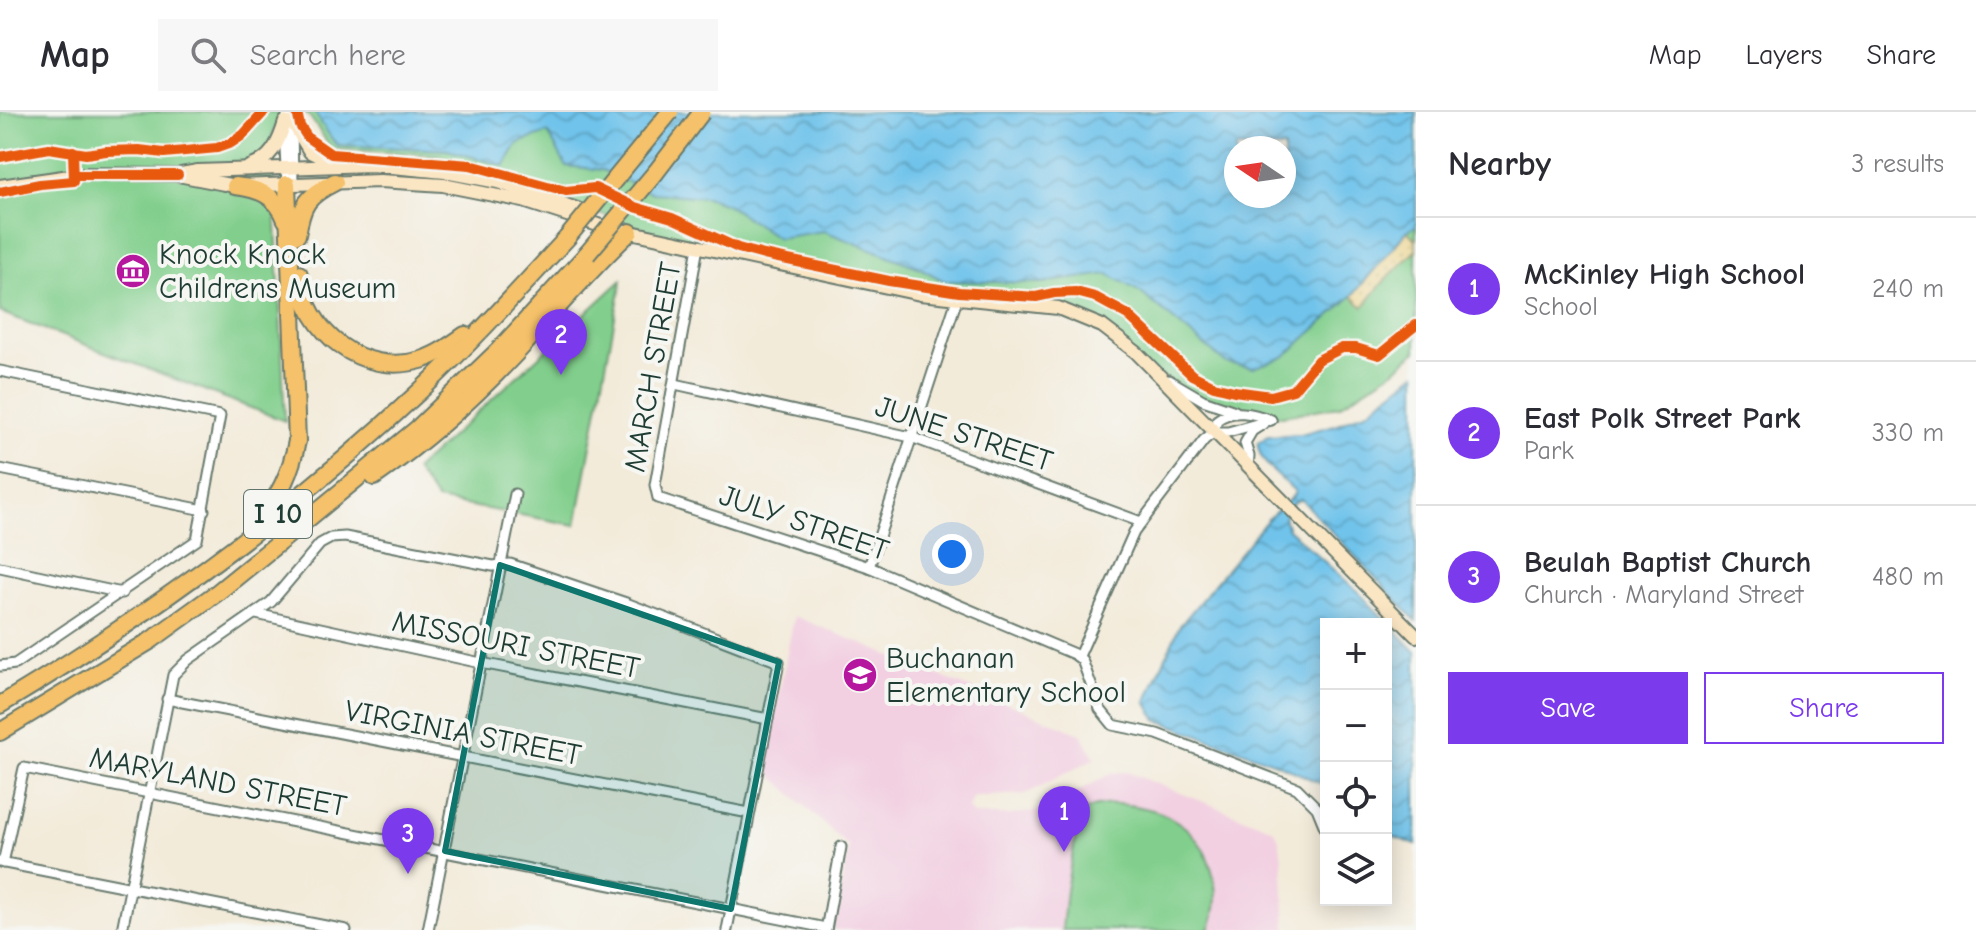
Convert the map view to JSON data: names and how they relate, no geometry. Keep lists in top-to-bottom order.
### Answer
{
  "streets": {
    "highway": ["I 10"],
    "street": [
      "MARCH STREET",
      "JUNE STREET",
      "JULY STREET",
      "MISSOURI STREET",
      "VIRGINIA STREET",
      "MARYLAND STREET"
    ]
  },
  "crossings": [
    ["MARCH STREET", "JUNE STREET"],
    ["MARCH STREET", "JULY STREET"]
  ],
  "places": {
    "museum": ["Knock Knock Childrens Museum"],
    "school or university": ["Buchanan Elementary School"]
  },
  "north": "left",
  "page": {
    "header": "Map",
    "search": "Search here",
    "nav": ["Map", "Layers", "Share"],
    "heading": ["Nearby", "3 results"],
    "list": [
      {
        "mark": "1",
        "name": "McKinley High School",
        "note": "School",
        "value": "240 m"
      },
      {
        "mark": "2",
        "name": "East Polk Street Park",
        "note": "Park",
        "value": "330 m"
      },
      {
        "mark": "3",
        "name": "Beulah Baptist Church",
        "note": "Church · Maryland Street",
        "value": "480 m"
      }
    ],
    "pins": ["2", "1", "3"],
    "map_buttons": ["+", "−"],
    "buttons": ["Save", "Share"]
  }
}
